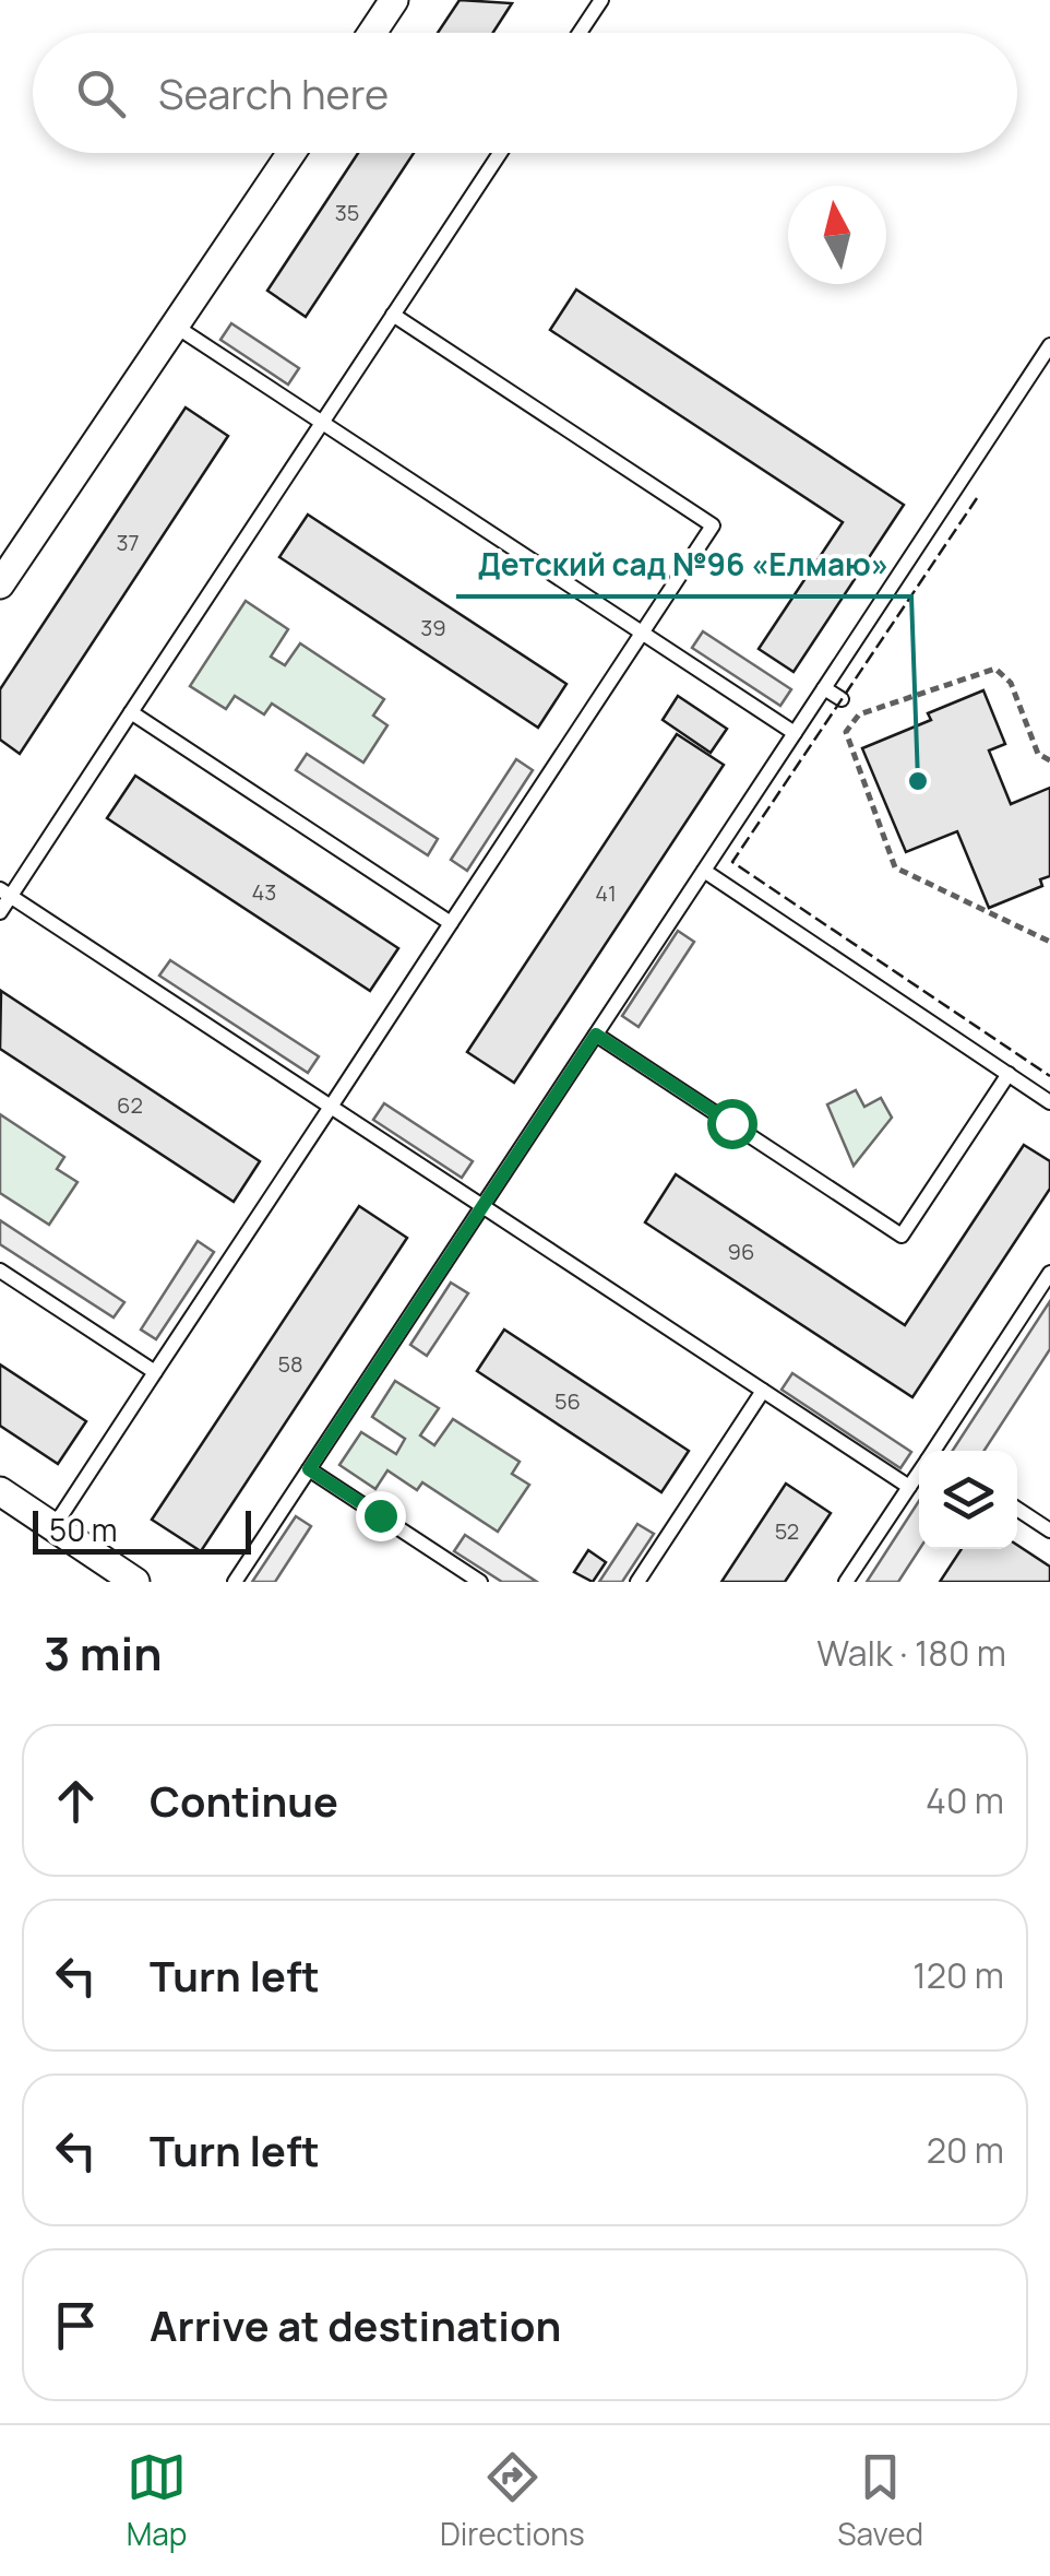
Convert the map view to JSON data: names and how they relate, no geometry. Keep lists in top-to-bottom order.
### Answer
{
  "places": ["Детский сад №96 «Елмаю»"],
  "house_numbers": [
    "35",
    "37",
    "39",
    "43",
    "41",
    "62",
    "96",
    "58",
    "56",
    "52"
  ],
  "scale_bar": "50 m",
  "north": "top",
  "page": {
    "search": "Search here",
    "scale": "50 m",
    "heading": ["3 min", "Walk · 180 m"],
    "list": [
      ["Continue", "40 m"],
      ["Turn left", "120 m"],
      ["Turn left", "20 m"],
      "Arrive at destination"
    ],
    "nav": ["Map", "Directions", "Saved"]
  }
}
